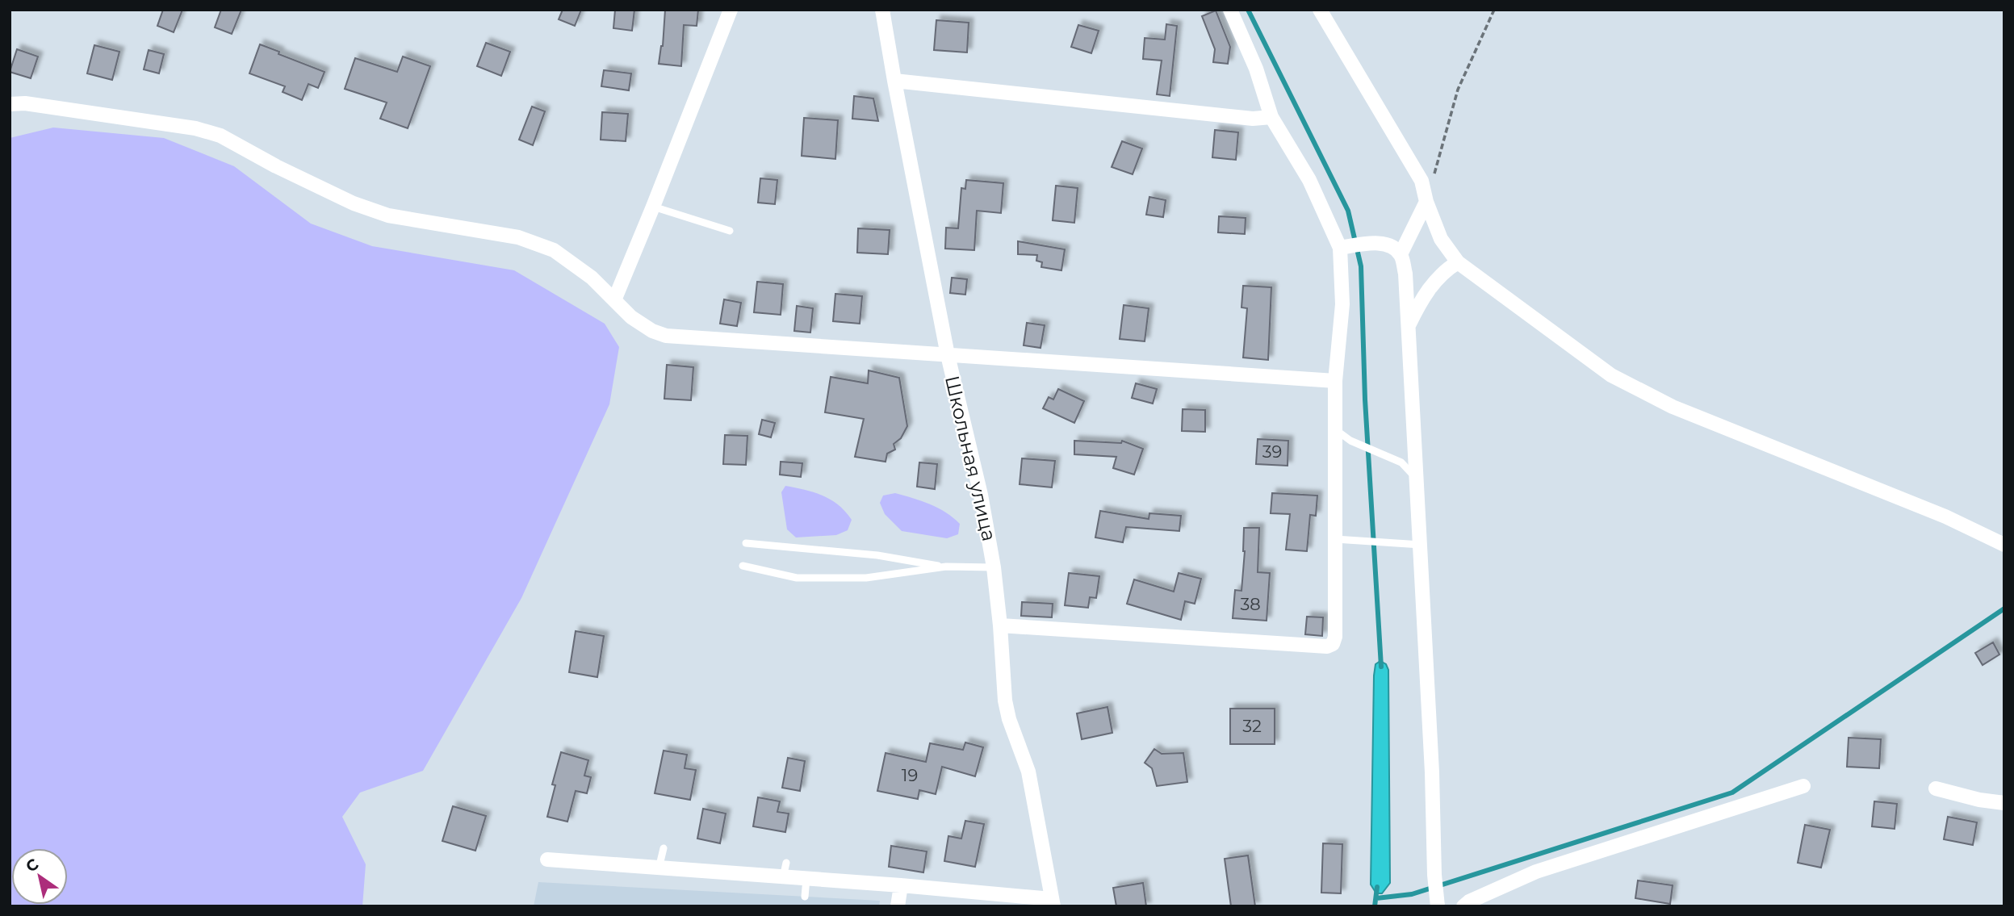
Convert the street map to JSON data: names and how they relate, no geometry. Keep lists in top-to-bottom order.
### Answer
{
  "streets": {
    "street": ["Школьная улица"]
  },
  "house_numbers": [
    "39",
    "38",
    "32",
    "19"
  ],
  "north": "top left"
}
